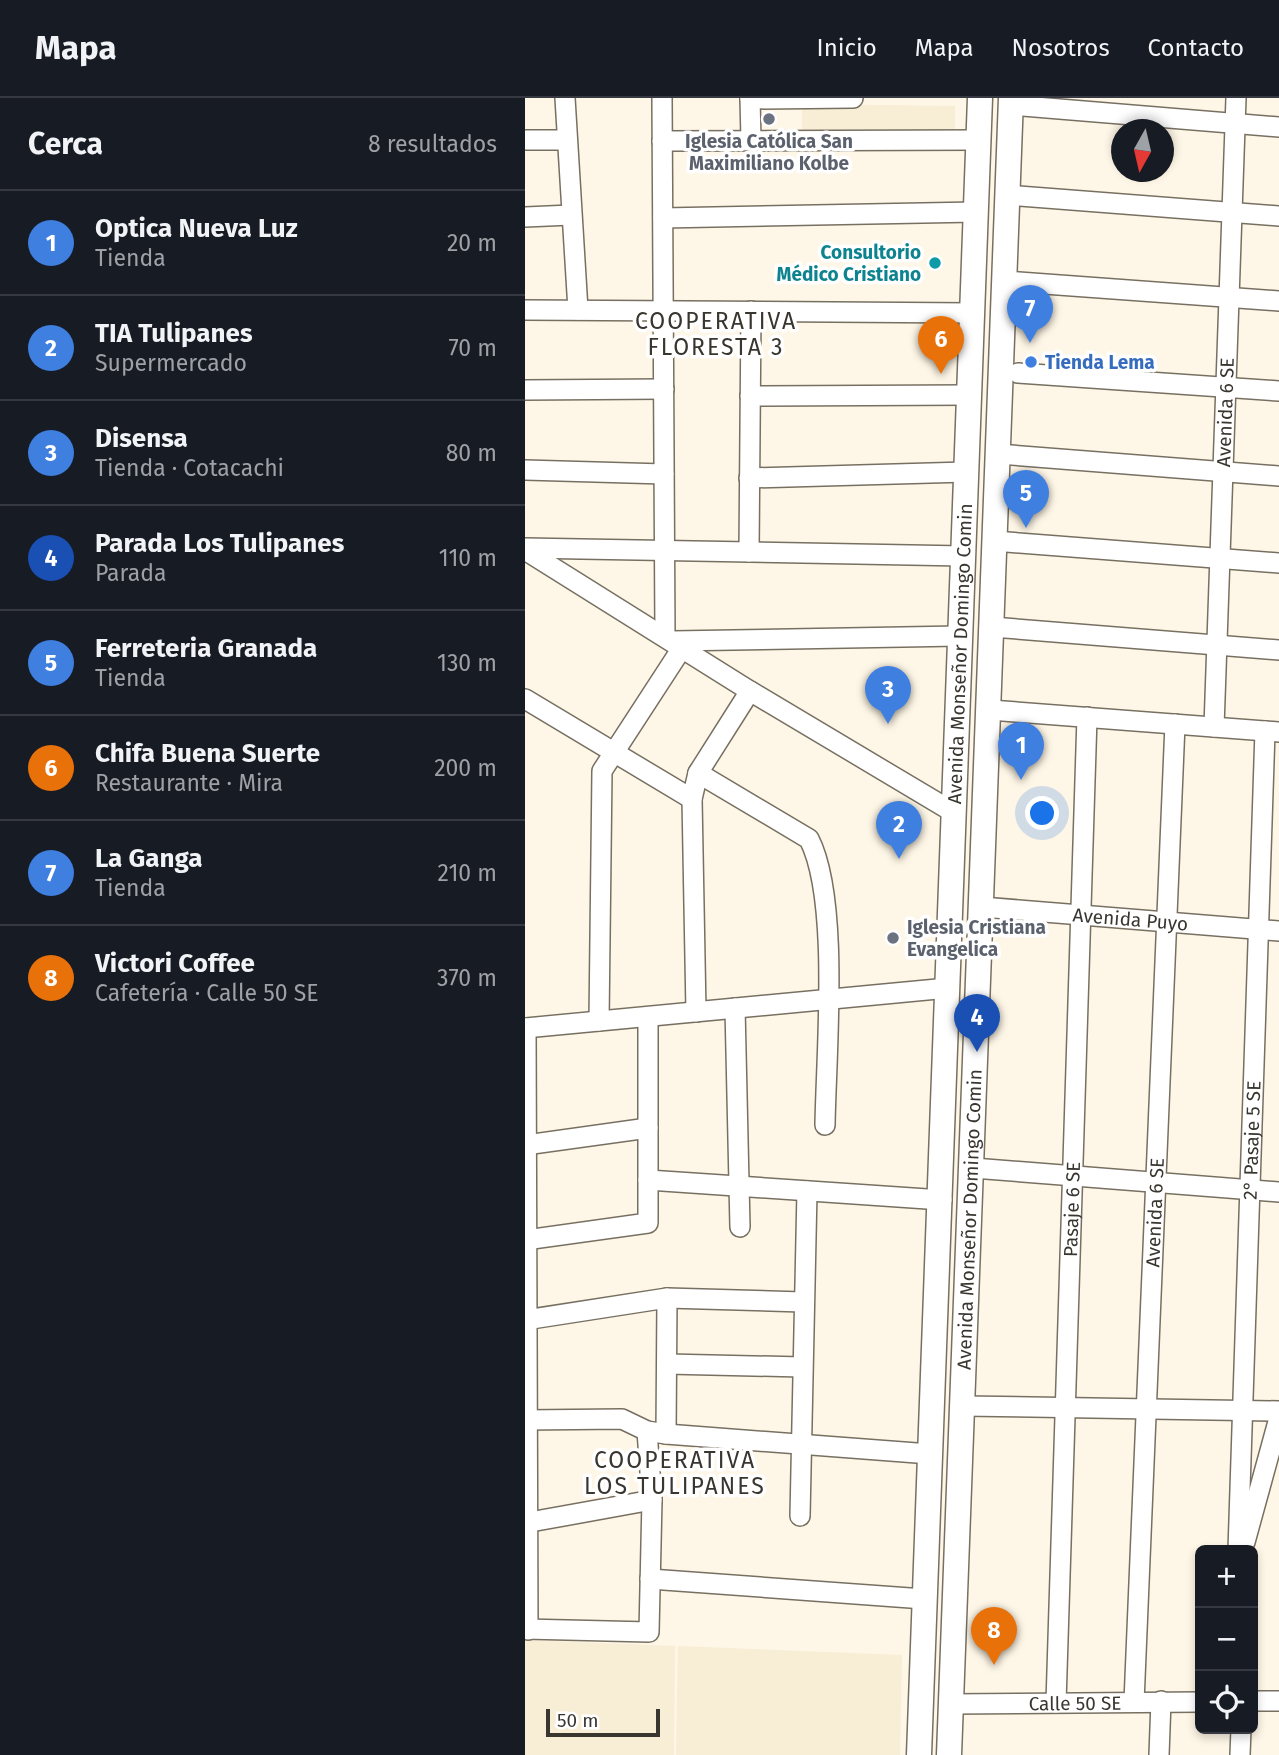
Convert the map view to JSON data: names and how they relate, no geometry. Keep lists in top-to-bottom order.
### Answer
{
  "streets": {
    "main road": ["Avenida Monseñor Domingo Comin"],
    "street": [
      "Avenida 6 SE",
      "Avenida Puyo",
      "2° Pasaje 5 SE",
      "Pasaje 6 SE",
      "Calle 50 SE"
    ]
  },
  "crossings": [
    ["Avenida 6 SE", "Avenida Puyo"],
    ["Avenida 6 SE", "Calle 50 SE"],
    ["Avenida Monseñor Domingo Comin", "Avenida Puyo"],
    ["Avenida Monseñor Domingo Comin", "Calle 50 SE"],
    ["Avenida Puyo", "2° Pasaje 5 SE"],
    ["Avenida Puyo", "Pasaje 6 SE"],
    ["Pasaje 6 SE", "Calle 50 SE"]
  ],
  "districts": ["COOPERATIVA FLORESTA 3", "COOPERATIVA LOS TULIPANES"],
  "places": [
    "Iglesia Católica San Maximiliano Kolbe",
    "Consultorio Médico Cristiano",
    "Tienda Lema",
    "Iglesia Cristiana Evangelica"
  ],
  "scale_bar": "50 m",
  "north": "bottom",
  "page": {
    "header": "Mapa",
    "nav": [
      "Inicio",
      "Mapa",
      "Nosotros",
      "Contacto"
    ],
    "heading": ["Cerca", "8 resultados"],
    "list": [
      {
        "mark": "1",
        "name": "Optica Nueva Luz",
        "note": "Tienda",
        "value": "20 m"
      },
      {
        "mark": "2",
        "name": "TIA Tulipanes",
        "note": "Supermercado",
        "value": "70 m"
      },
      {
        "mark": "3",
        "name": "Disensa",
        "note": "Tienda · Cotacachi",
        "value": "80 m"
      },
      {
        "mark": "4",
        "name": "Parada Los Tulipanes",
        "note": "Parada",
        "value": "110 m"
      },
      {
        "mark": "5",
        "name": "Ferreteria Granada",
        "note": "Tienda",
        "value": "130 m"
      },
      {
        "mark": "6",
        "name": "Chifa Buena Suerte",
        "note": "Restaurante · Mira",
        "value": "200 m"
      },
      {
        "mark": "7",
        "name": "La Ganga",
        "note": "Tienda",
        "value": "210 m"
      },
      {
        "mark": "8",
        "name": "Victori Coffee",
        "note": "Cafetería · Calle 50 SE",
        "value": "370 m"
      }
    ],
    "pins": [
      "7",
      "6",
      "5",
      "3",
      "1",
      "2",
      "4",
      "8"
    ],
    "map_buttons": ["+", "−"],
    "scale": "50 m"
  }
}
